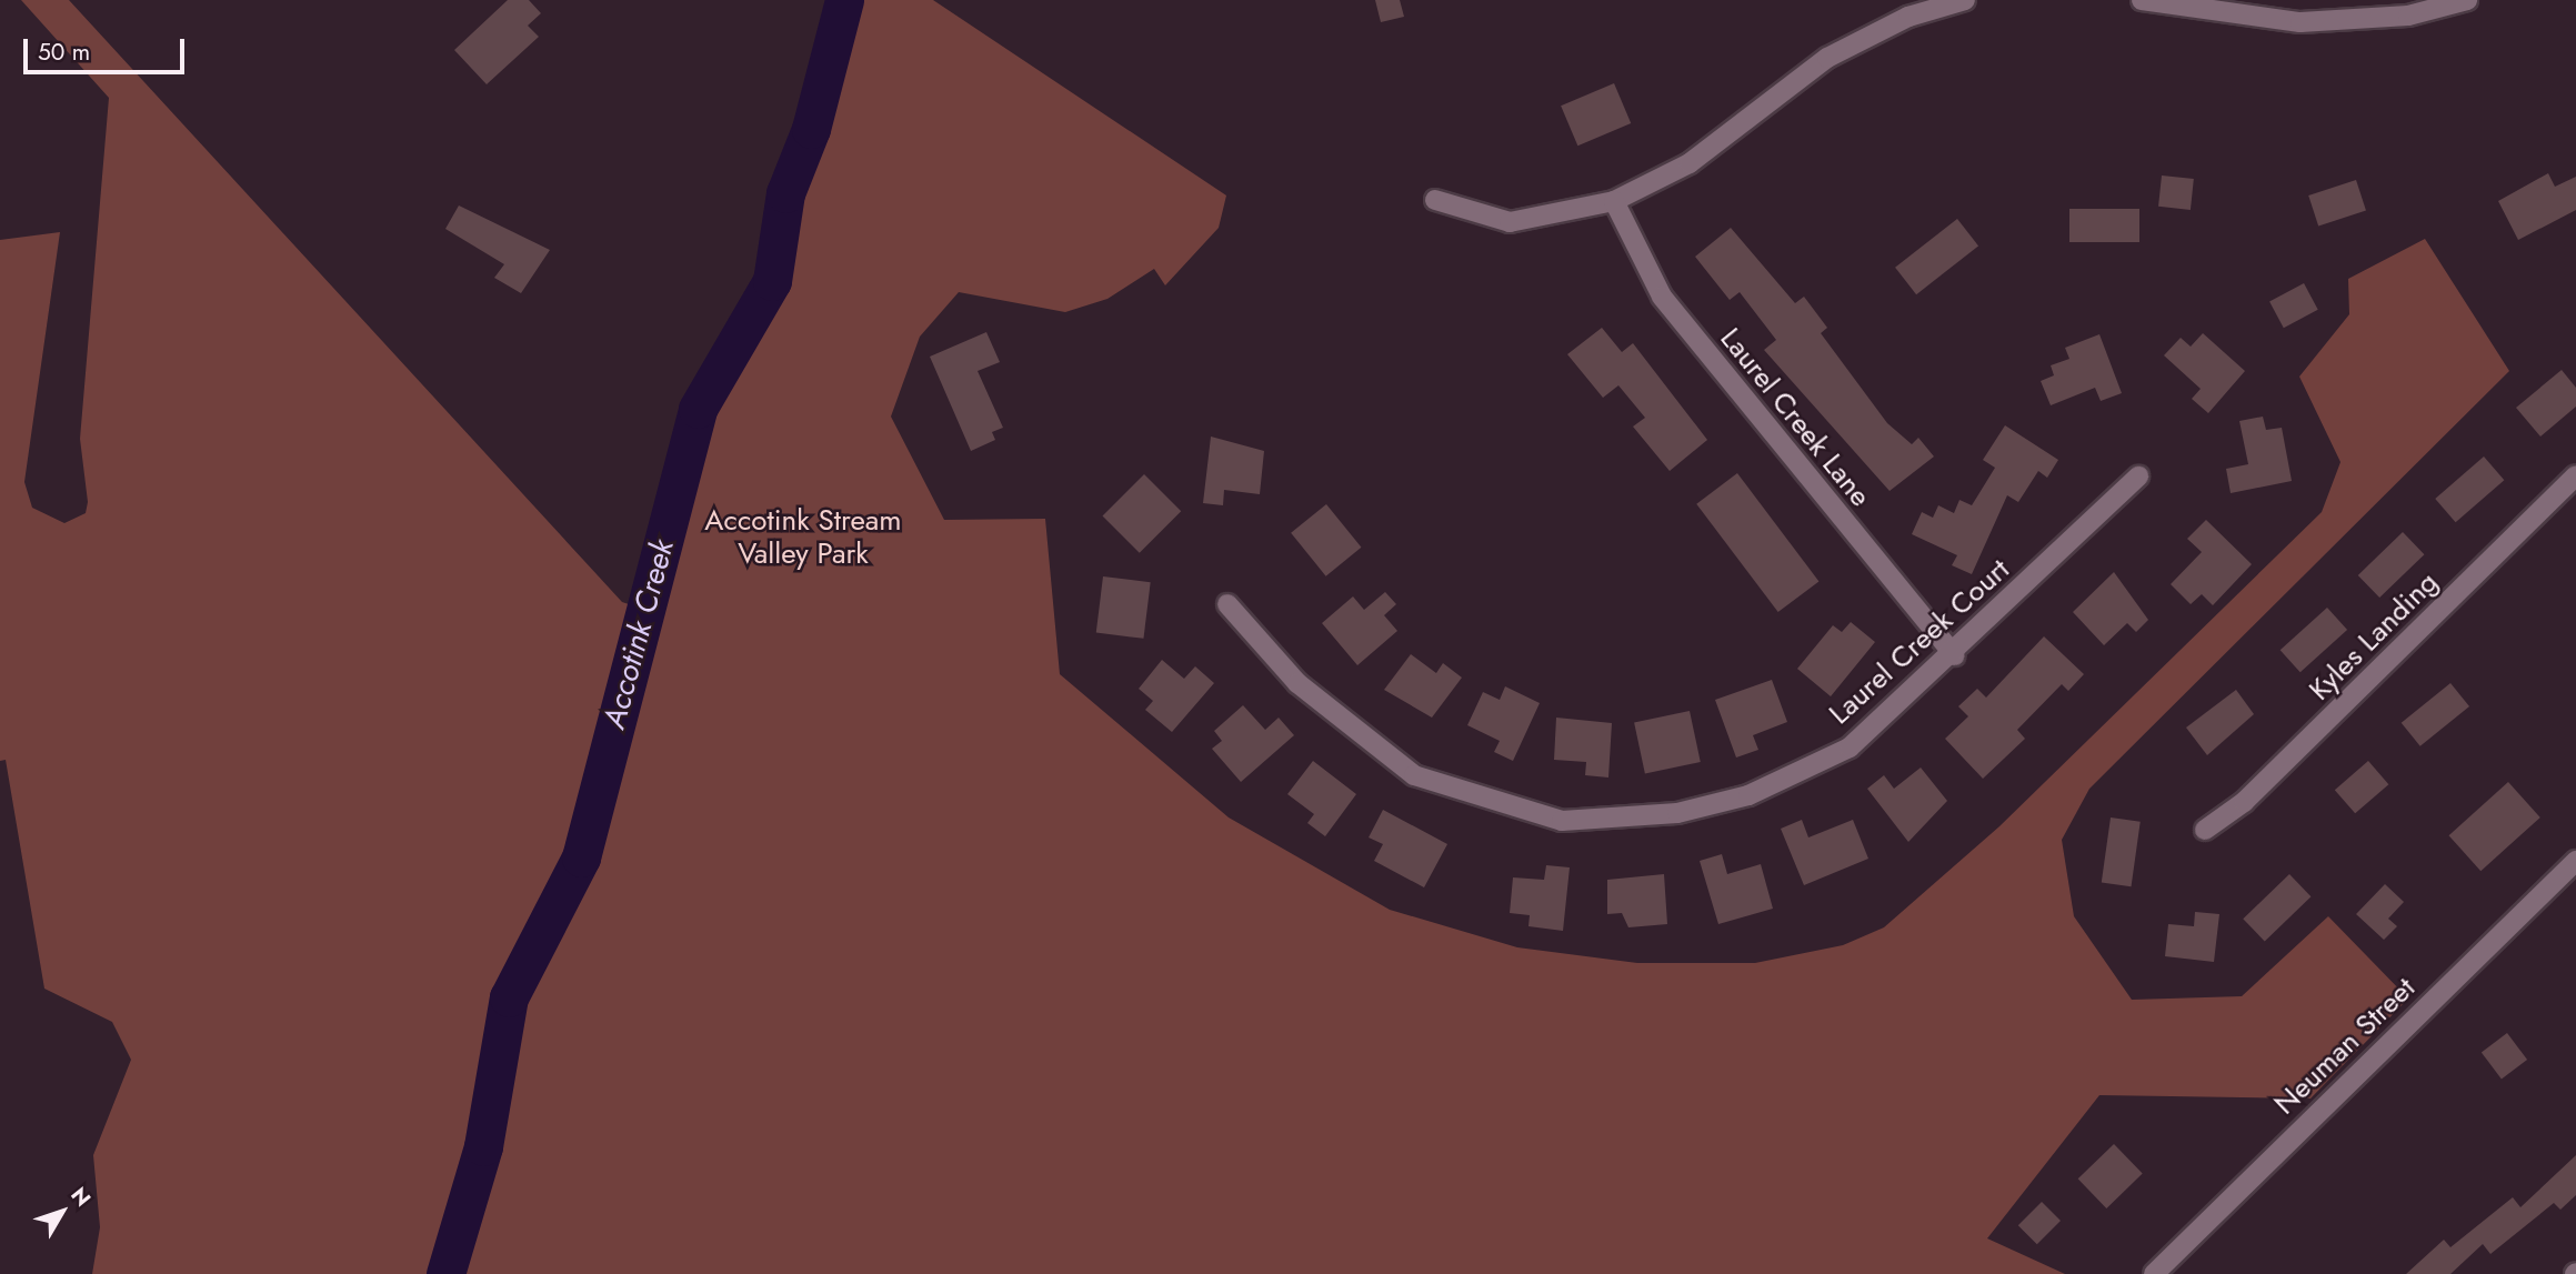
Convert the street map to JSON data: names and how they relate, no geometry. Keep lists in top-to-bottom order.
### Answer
{
  "streets": {
    "street": [
      "Laurel Creek Lane",
      "Kyles Landing",
      "Laurel Creek Court",
      "Neuman Street"
    ]
  },
  "crossings": [
    ["Laurel Creek Lane", "Laurel Creek Court"]
  ],
  "water": ["Accotink Creek"],
  "parks": ["Accotink Stream Valley Park"],
  "scale_bar": "50 m",
  "north": "top right"
}
